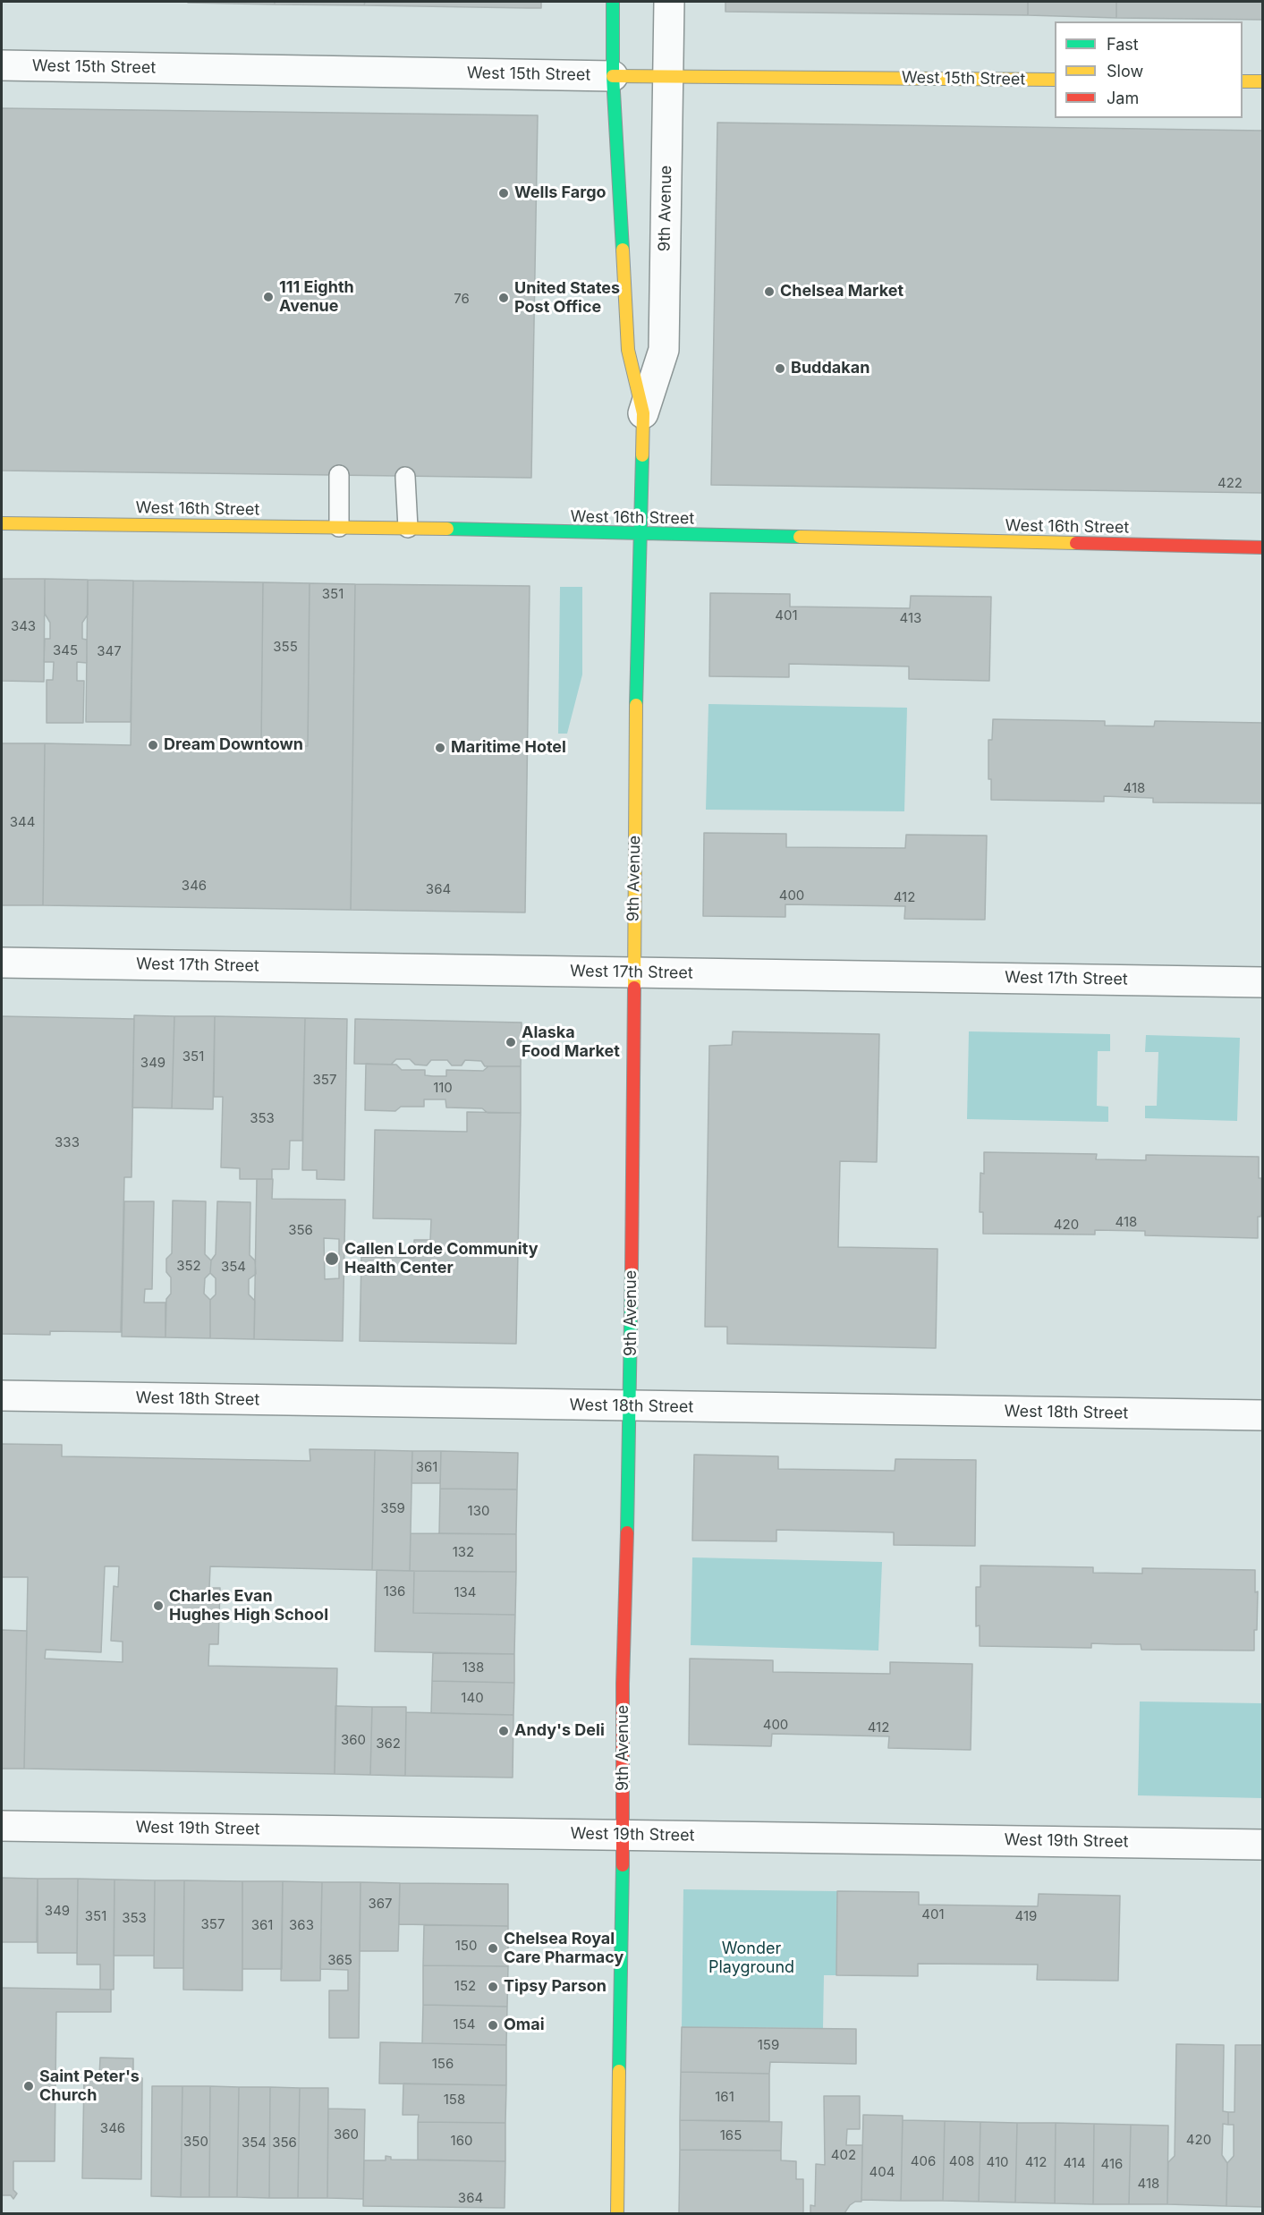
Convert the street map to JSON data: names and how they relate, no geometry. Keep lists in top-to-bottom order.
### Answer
{
  "streets": {
    "main road": ["West 15th Street", "9th Avenue", "West 16th Street"],
    "street": ["West 17th Street", "West 18th Street", "West 19th Street"]
  },
  "crossings": [
    ["West 15th Street", "9th Avenue"],
    ["9th Avenue", "West 16th Street"],
    ["9th Avenue", "West 17th Street"],
    ["9th Avenue", "West 18th Street"],
    ["9th Avenue", "West 19th Street"]
  ],
  "parks": ["Wonder Playground"],
  "places": [
    "Wells Fargo",
    "Chelsea Market",
    "111 Eighth Avenue",
    "United States Post Office",
    "Buddakan",
    "Dream Downtown",
    "Maritime Hotel",
    "Alaska Food Market",
    "Callen Lorde Community Health Center",
    "Charles Evan Hughes High School",
    "Andy's Deli",
    "Chelsea Royal Care Pharmacy",
    "Tipsy Parson",
    "Omai",
    "Saint Peter's Church"
  ],
  "house_numbers": [
    "76",
    "422",
    "351",
    "401",
    "413",
    "343",
    "355",
    "345",
    "347",
    "418",
    "344",
    "346",
    "364",
    "400",
    "412",
    "351",
    "349",
    "357",
    "110",
    "353",
    "333",
    "418",
    "420",
    "356",
    "352",
    "354",
    "361",
    "359",
    "130",
    "132",
    "136",
    "134",
    "138",
    "140",
    "400",
    "412",
    "360",
    "362",
    "367",
    "349",
    "401",
    "351",
    "419",
    "353",
    "357",
    "361",
    "363",
    "150",
    "365",
    "152",
    "154",
    "159",
    "156",
    "161",
    "158",
    "346",
    "360",
    "165",
    "420",
    "160",
    "350",
    "354",
    "356",
    "402",
    "406",
    "408",
    "410",
    "412",
    "414",
    "416",
    "404",
    "418",
    "364"
  ],
  "legend": ["Fast", "Slow", "Jam"]
}
